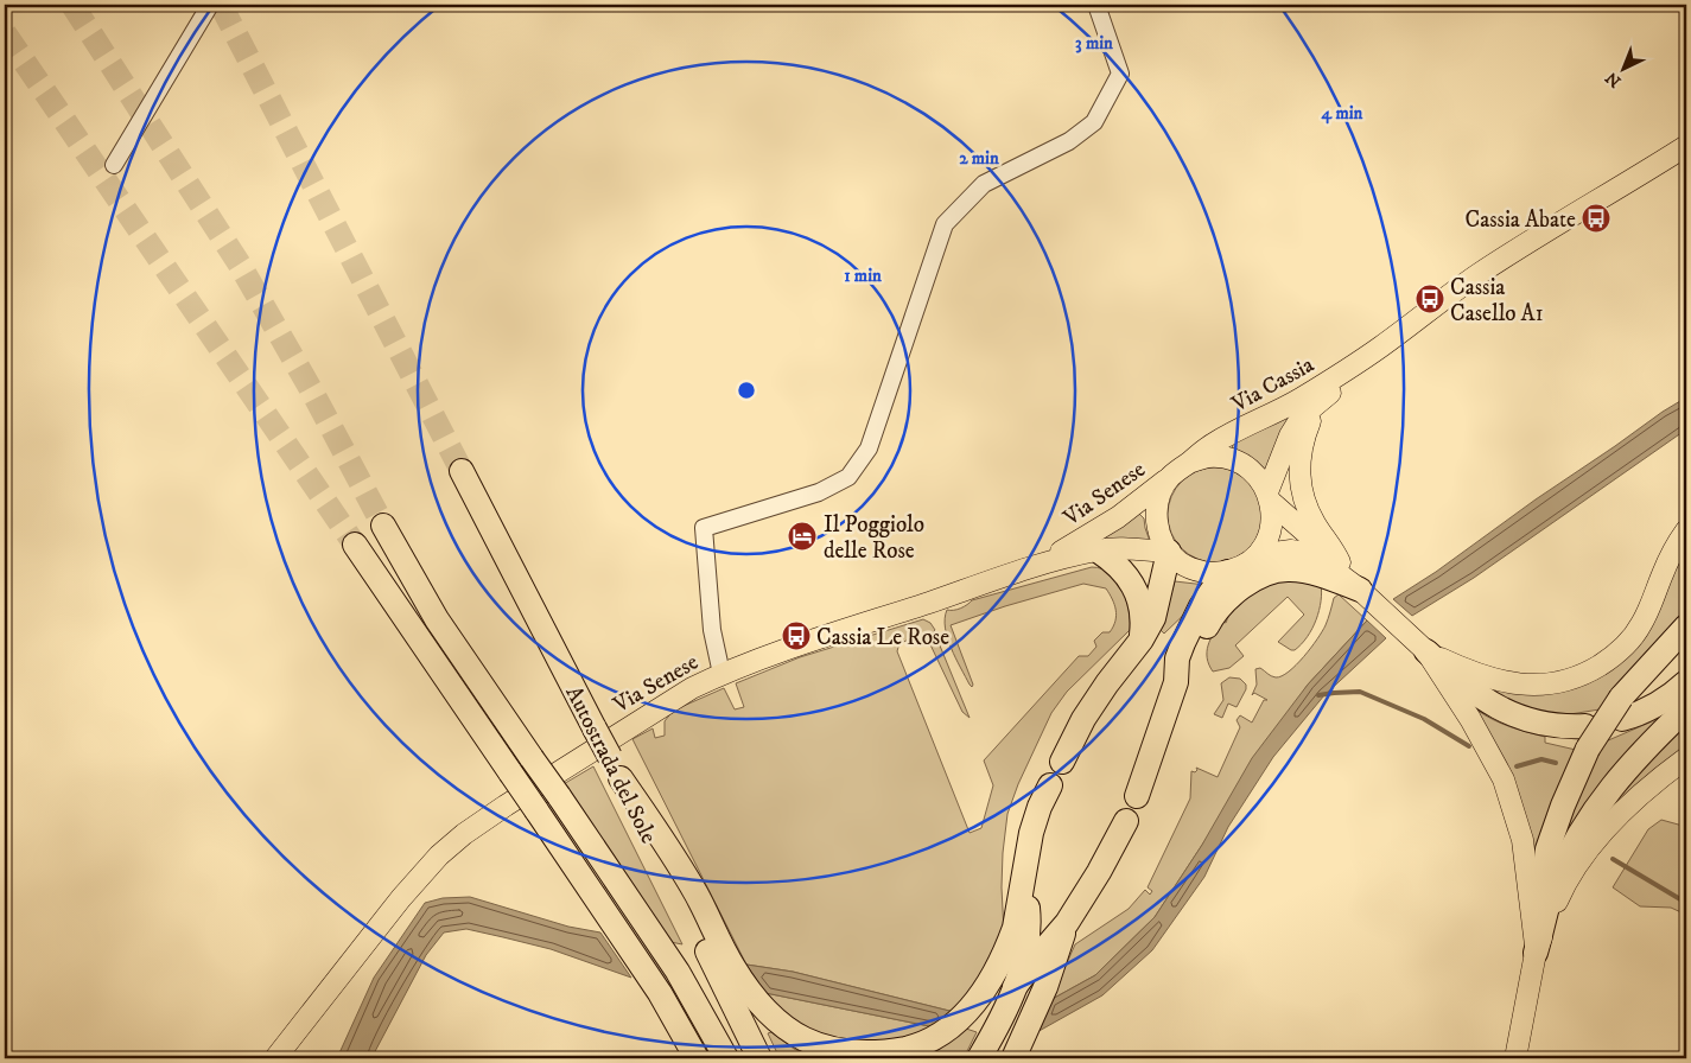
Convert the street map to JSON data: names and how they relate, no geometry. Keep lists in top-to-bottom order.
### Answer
{
  "streets": {
    "highway": ["Autostrada del Sole"],
    "main road": ["Via Cassia", "Via Senese"]
  },
  "crossings": [
    ["Via Cassia", "Via Senese"]
  ],
  "places": {
    "bus stop": ["Cassia Abate", "Cassia Casello A1", "Cassia Le Rose"],
    "hotel": ["Il Poggiolo delle Rose"]
  },
  "north": "bottom left",
  "rings": [
    "3 min",
    "4 min",
    "2 min",
    "1 min"
  ]
}
